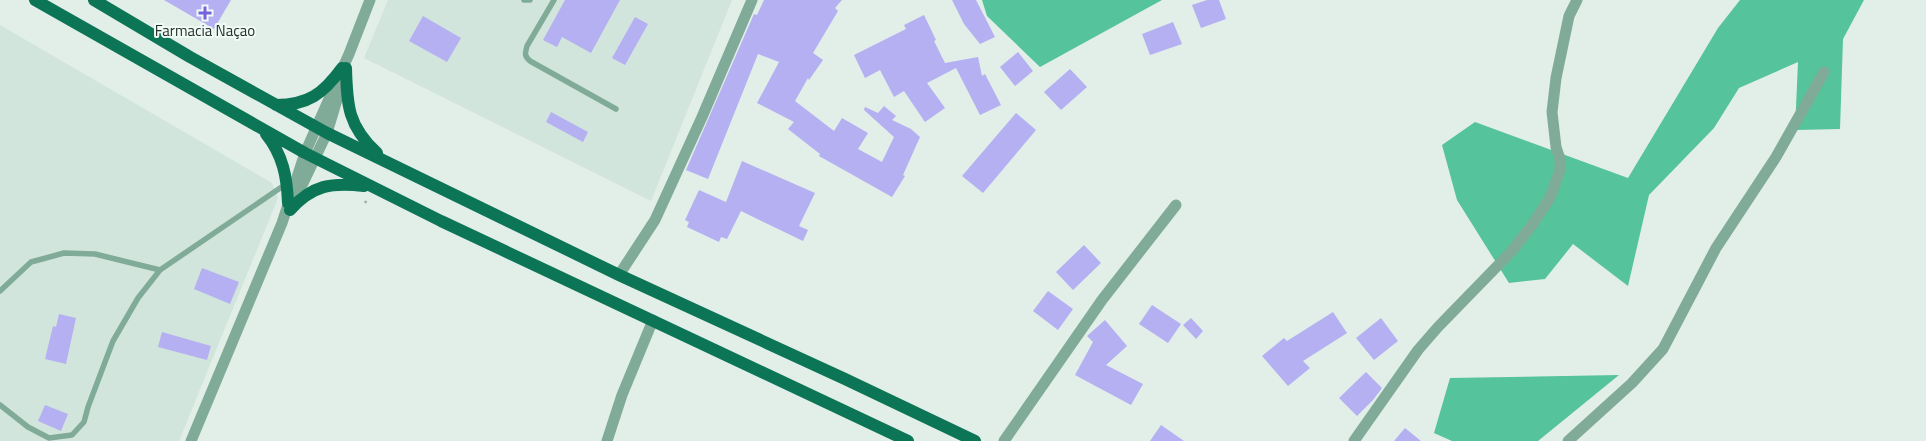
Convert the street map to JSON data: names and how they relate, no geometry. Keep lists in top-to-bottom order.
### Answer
{
  "places": {
    "health": ["Farmacia Naçao"]
  }
}
